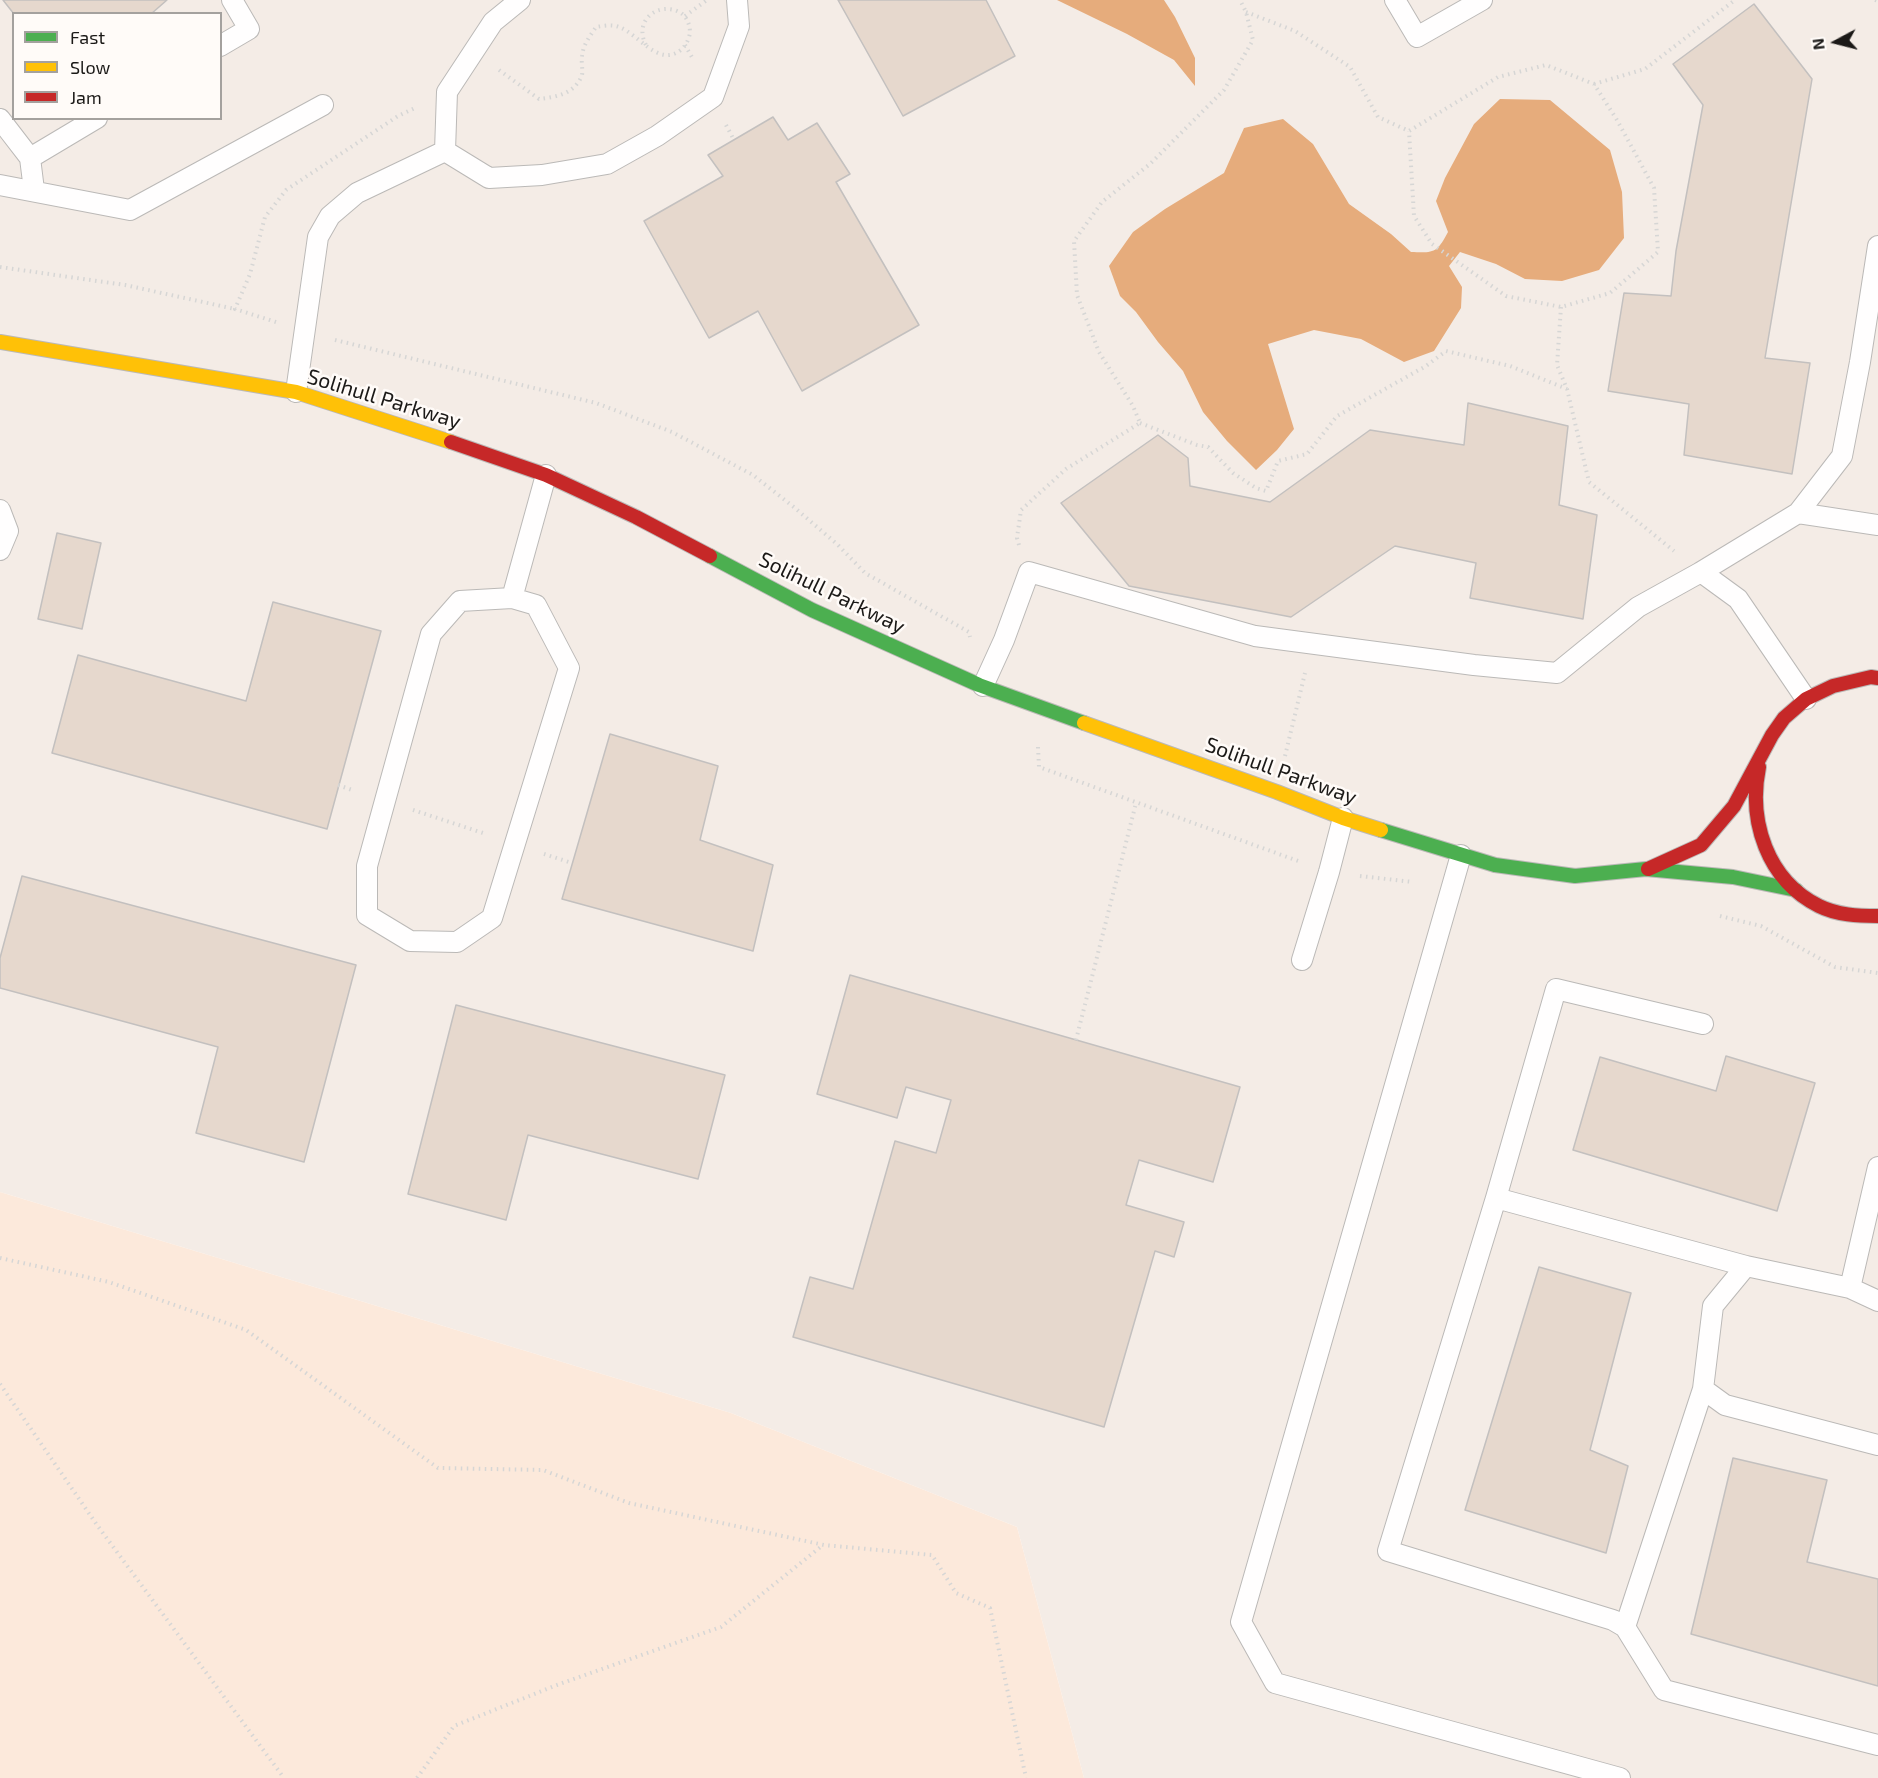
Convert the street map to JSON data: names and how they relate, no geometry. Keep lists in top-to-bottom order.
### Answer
{
  "streets": {
    "street": ["Solihull Parkway"]
  },
  "legend": ["Fast", "Slow", "Jam"],
  "north": "left"
}
